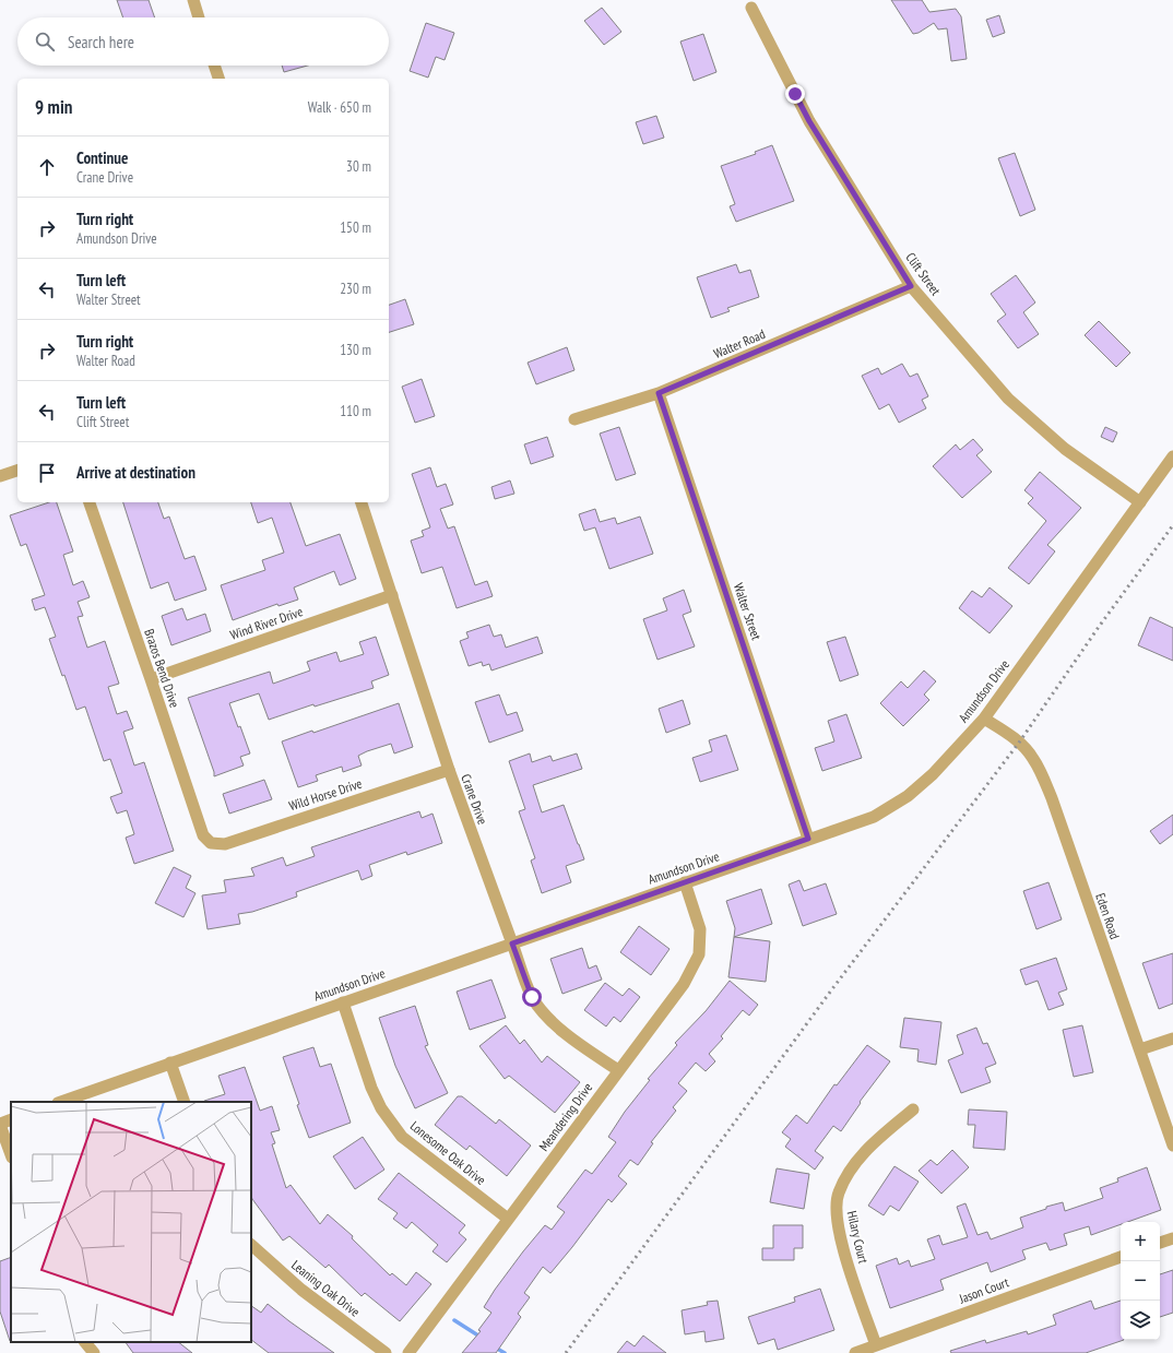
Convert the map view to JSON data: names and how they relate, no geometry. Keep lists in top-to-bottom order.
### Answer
{
  "streets": {
    "street": [
      "Clift Street",
      "Walter Road",
      "Walter Street",
      "Wind River Drive",
      "Brazos Bend Drive",
      "Amundson Drive",
      "Wild Horse Drive",
      "Crane Drive",
      "Eden Road",
      "Meandering Drive",
      "Lonesome Oak Drive",
      "Hilary Court",
      "Leaning Oak Drive",
      "Jason Court"
    ]
  },
  "crossings": [
    ["Clift Street", "Walter Road"],
    ["Clift Street", "Amundson Drive"],
    ["Walter Road", "Walter Street"],
    ["Walter Street", "Amundson Drive"],
    ["Wind River Drive", "Brazos Bend Drive"],
    ["Wind River Drive", "Crane Drive"],
    ["Brazos Bend Drive", "Wild Horse Drive"],
    ["Amundson Drive", "Crane Drive"],
    ["Amundson Drive", "Eden Road"],
    ["Amundson Drive", "Meandering Drive"],
    ["Amundson Drive", "Lonesome Oak Drive"],
    ["Wild Horse Drive", "Crane Drive"],
    ["Crane Drive", "Meandering Drive"],
    ["Meandering Drive", "Lonesome Oak Drive"],
    ["Hilary Court", "Jason Court"]
  ],
  "page": {
    "search": "Search here",
    "heading": ["9 min", "Walk · 650 m"],
    "list": [
      ["Continue", "Crane Drive", "30 m"],
      ["Turn right", "Amundson Drive", "150 m"],
      ["Turn left", "Walter Street", "230 m"],
      ["Turn right", "Walter Road", "130 m"],
      ["Turn left", "Clift Street", "110 m"],
      "Arrive at destination"
    ],
    "map_buttons": ["+", "−"]
  }
}
